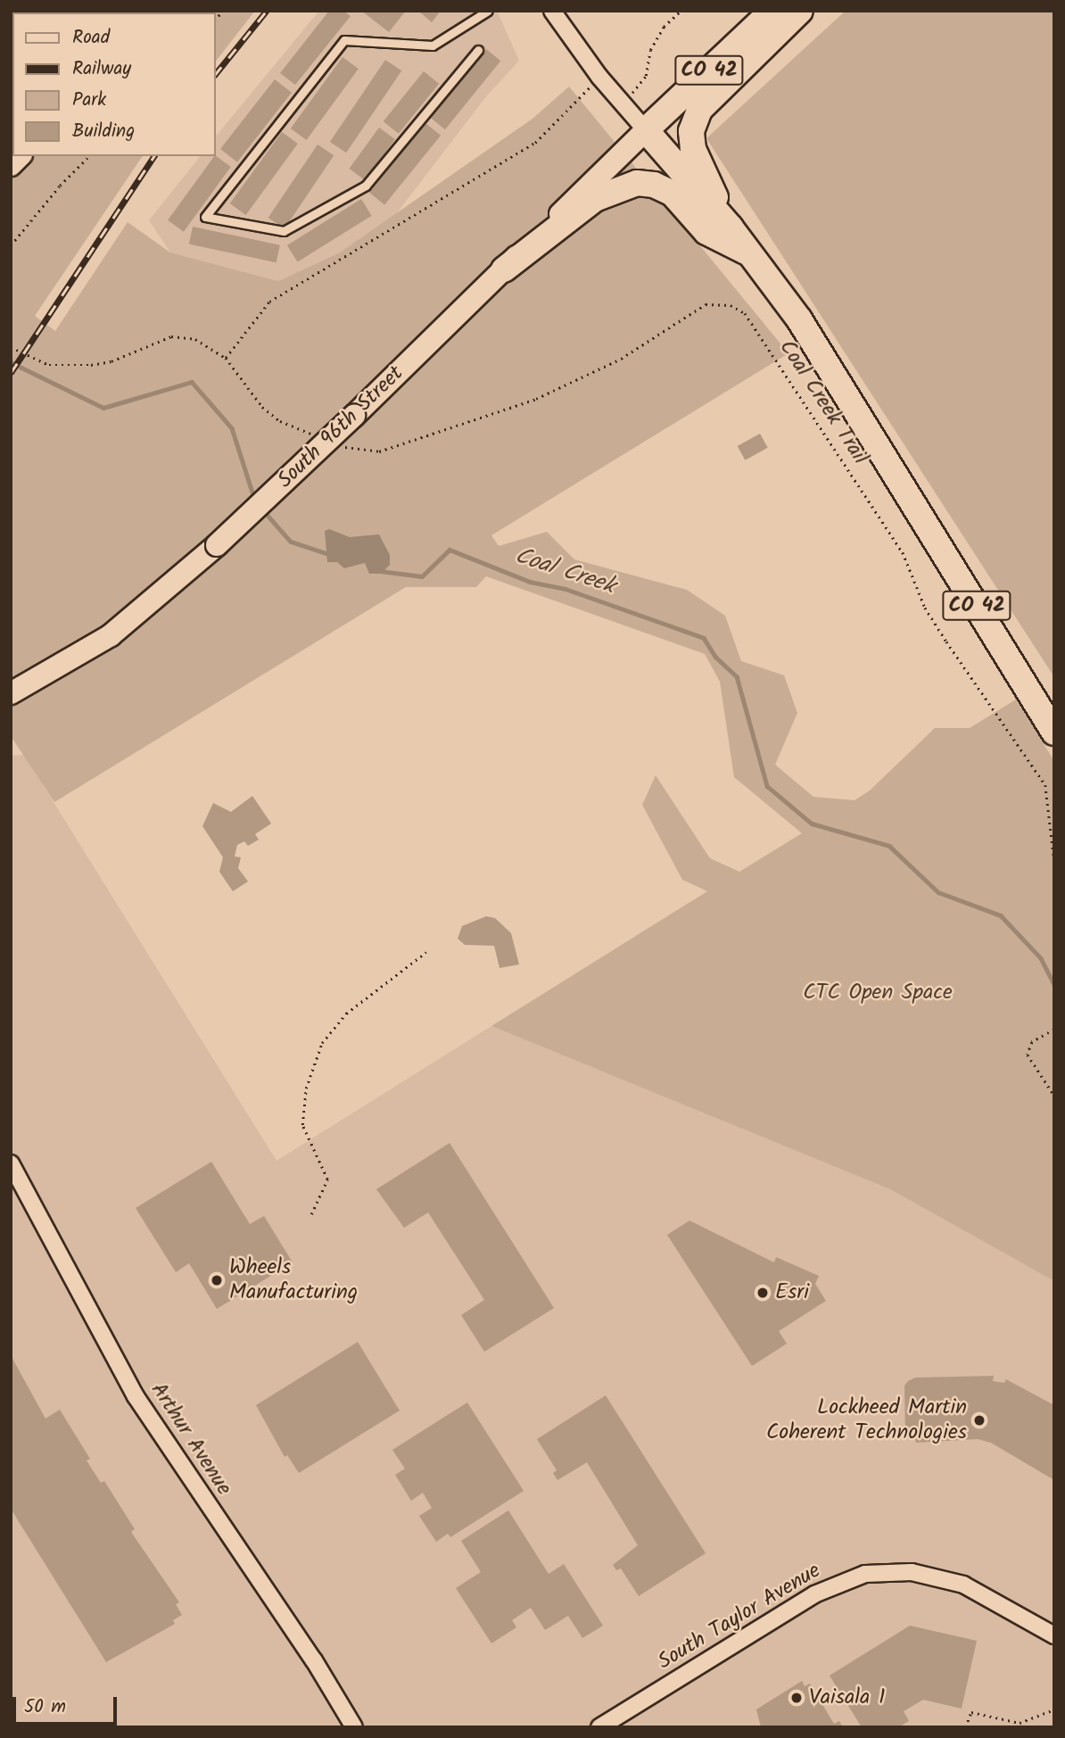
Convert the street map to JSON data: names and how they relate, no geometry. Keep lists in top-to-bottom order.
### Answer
{
  "streets": {
    "main road": ["CO 42", "South 96th Street"],
    "street": ["Arthur Avenue", "South Taylor Avenue"],
    "path": ["Coal Creek Trail"]
  },
  "crossings": [
    ["CO 42", "South 96th Street"]
  ],
  "water": ["Coal Creek"],
  "parks": ["CTC Open Space"],
  "places": [
    "Wheels Manufacturing",
    "Esri",
    "Lockheed Martin Coherent Technologies",
    "Vaisala 1"
  ],
  "legend": [
    "Road",
    "Railway",
    "Park",
    "Building"
  ],
  "scale_bar": "50 m"
}
